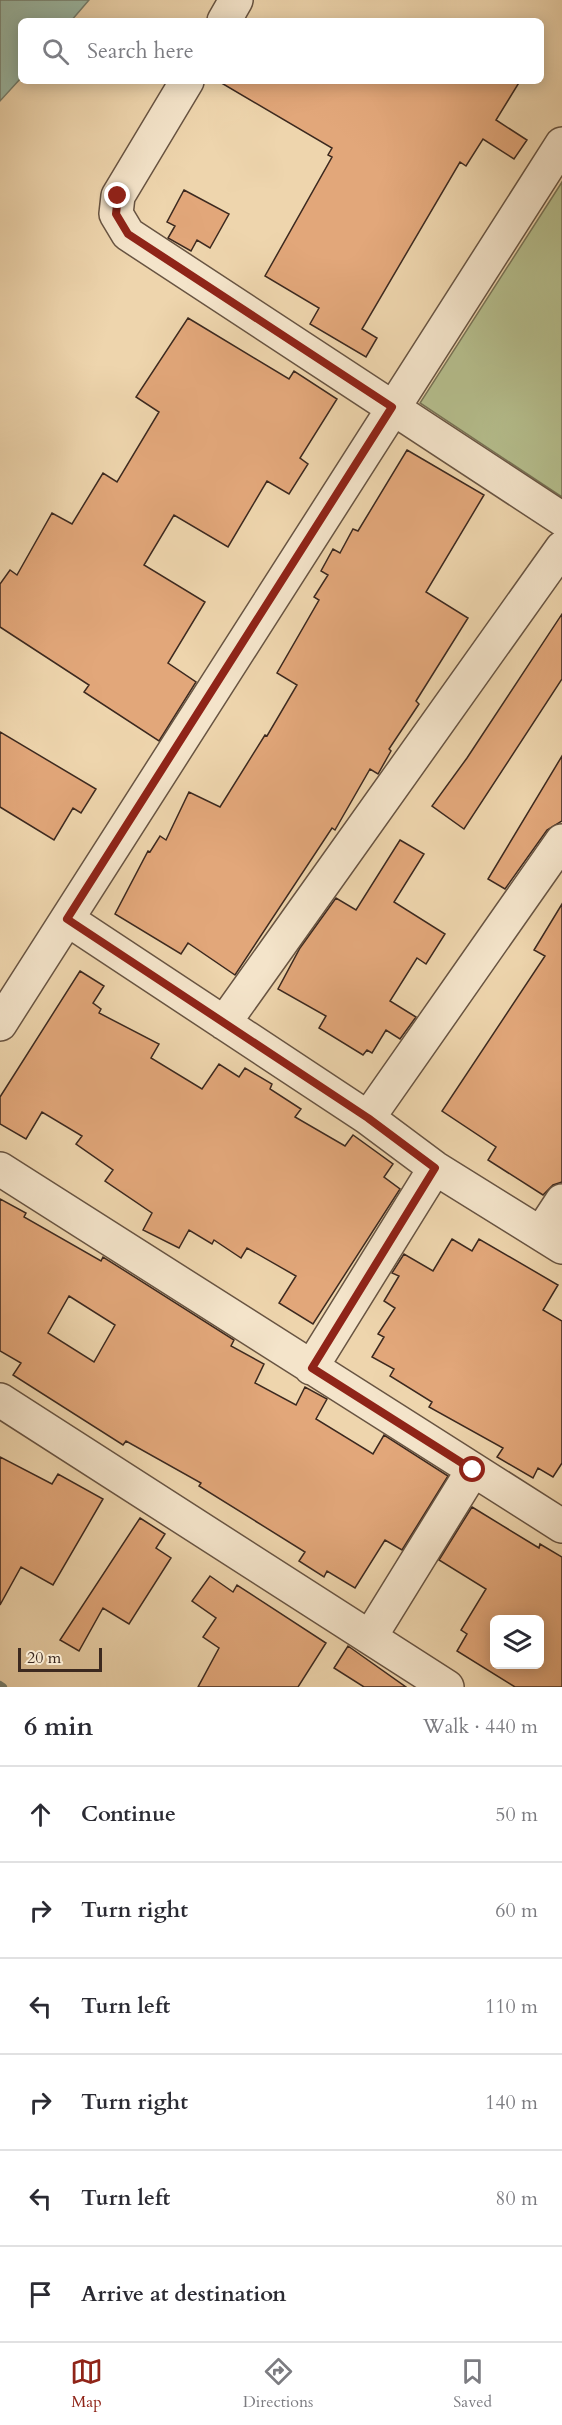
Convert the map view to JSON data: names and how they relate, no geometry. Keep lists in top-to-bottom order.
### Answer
{
  "scale_bar": "20 m",
  "page": {
    "search": "Search here",
    "scale": "20 m",
    "heading": ["6 min", "Walk · 440 m"],
    "list": [
      ["Continue", "50 m"],
      ["Turn right", "60 m"],
      ["Turn left", "110 m"],
      ["Turn right", "140 m"],
      ["Turn left", "80 m"],
      "Arrive at destination"
    ],
    "nav": ["Map", "Directions", "Saved"]
  }
}
